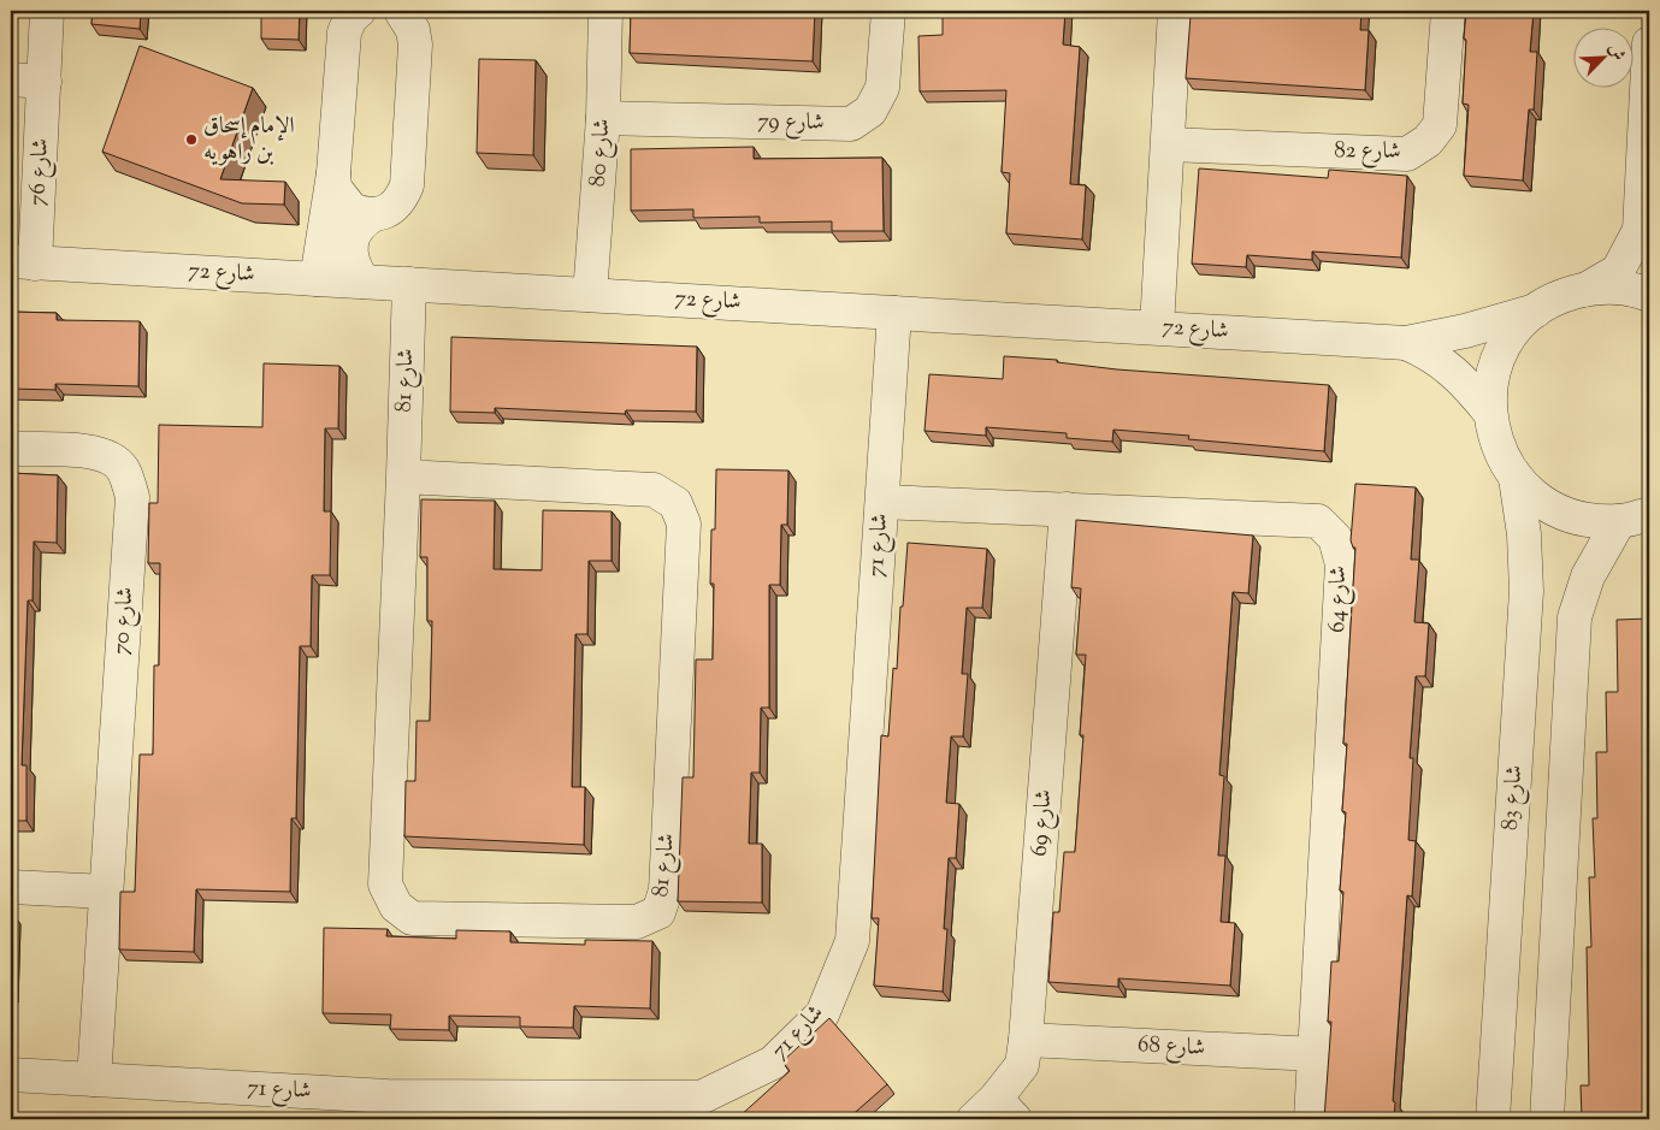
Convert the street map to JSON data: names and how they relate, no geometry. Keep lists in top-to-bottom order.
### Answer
{
  "streets": {
    "street": [
      "شارع 79",
      "شارع 82",
      "شارع 80",
      "شارع 76",
      "شارع 72",
      "شارع 81",
      "شارع 71",
      "شارع 64",
      "شارع 70",
      "شارع 83",
      "شارع 69",
      "شارع 68"
    ]
  },
  "crossings": [
    ["شارع 79", "شارع 80"],
    ["شارع 80", "شارع 72"],
    ["شارع 76", "شارع 72"],
    ["شارع 72", "شارع 81"],
    ["شارع 72", "شارع 71"],
    ["شارع 71", "شارع 64"],
    ["شارع 71", "شارع 70"],
    ["شارع 64", "شارع 69"],
    ["شارع 64", "شارع 68"],
    ["شارع 69", "شارع 68"]
  ],
  "places": ["الإمام إسحاق بن راهويه"],
  "north": "top right"
}
